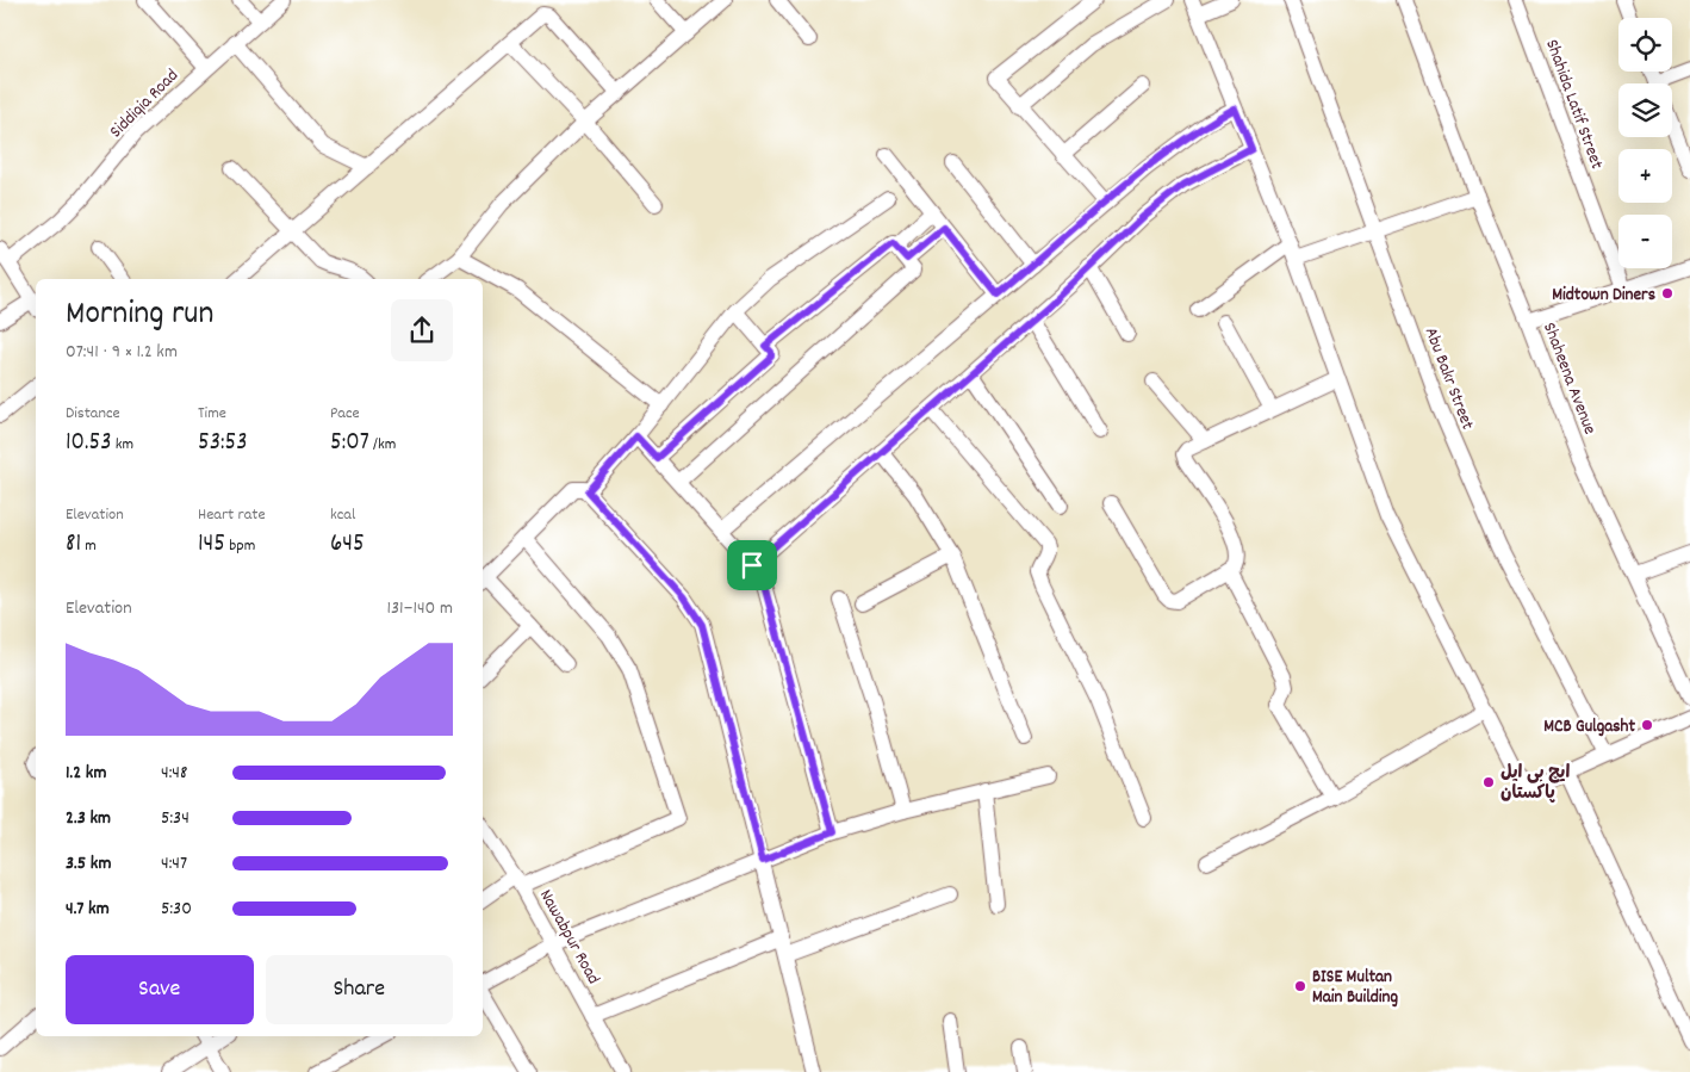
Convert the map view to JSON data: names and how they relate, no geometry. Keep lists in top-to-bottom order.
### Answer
{
  "streets": {
    "street": [
      "Siddiqia Road",
      "Shahida Latif Street",
      "Abu Bakr Street",
      "Shaheena Avenue",
      "Nawabpur Road"
    ]
  },
  "places": [
    "Midtown Diners",
    "MCB Gulgasht",
    "ایچ بی ایل پاکستان",
    "BISE Multan Main Building"
  ],
  "page": {
    "map_buttons": ["+", "−"],
    "heading": ["Morning run", "07:41 · 9 × 1.2 km"],
    "stats": [
      ["Distance", "10.53 km"],
      ["Time", "53:53"],
      ["Pace", "5:07 /km"],
      ["Elevation", "81 m"],
      ["Heart rate", "145 bpm"],
      ["kcal", "645"]
    ],
    "chart": ["Elevation", "131–140 m"],
    "list": [
      {
        "name": "1.2 km",
        "note": "4:48"
      },
      {
        "name": "2.3 km",
        "note": "5:34"
      },
      {
        "name": "3.5 km",
        "note": "4:47"
      },
      {
        "name": "4.7 km",
        "note": "5:30"
      }
    ],
    "buttons": ["Save", "Share"]
  }
}
